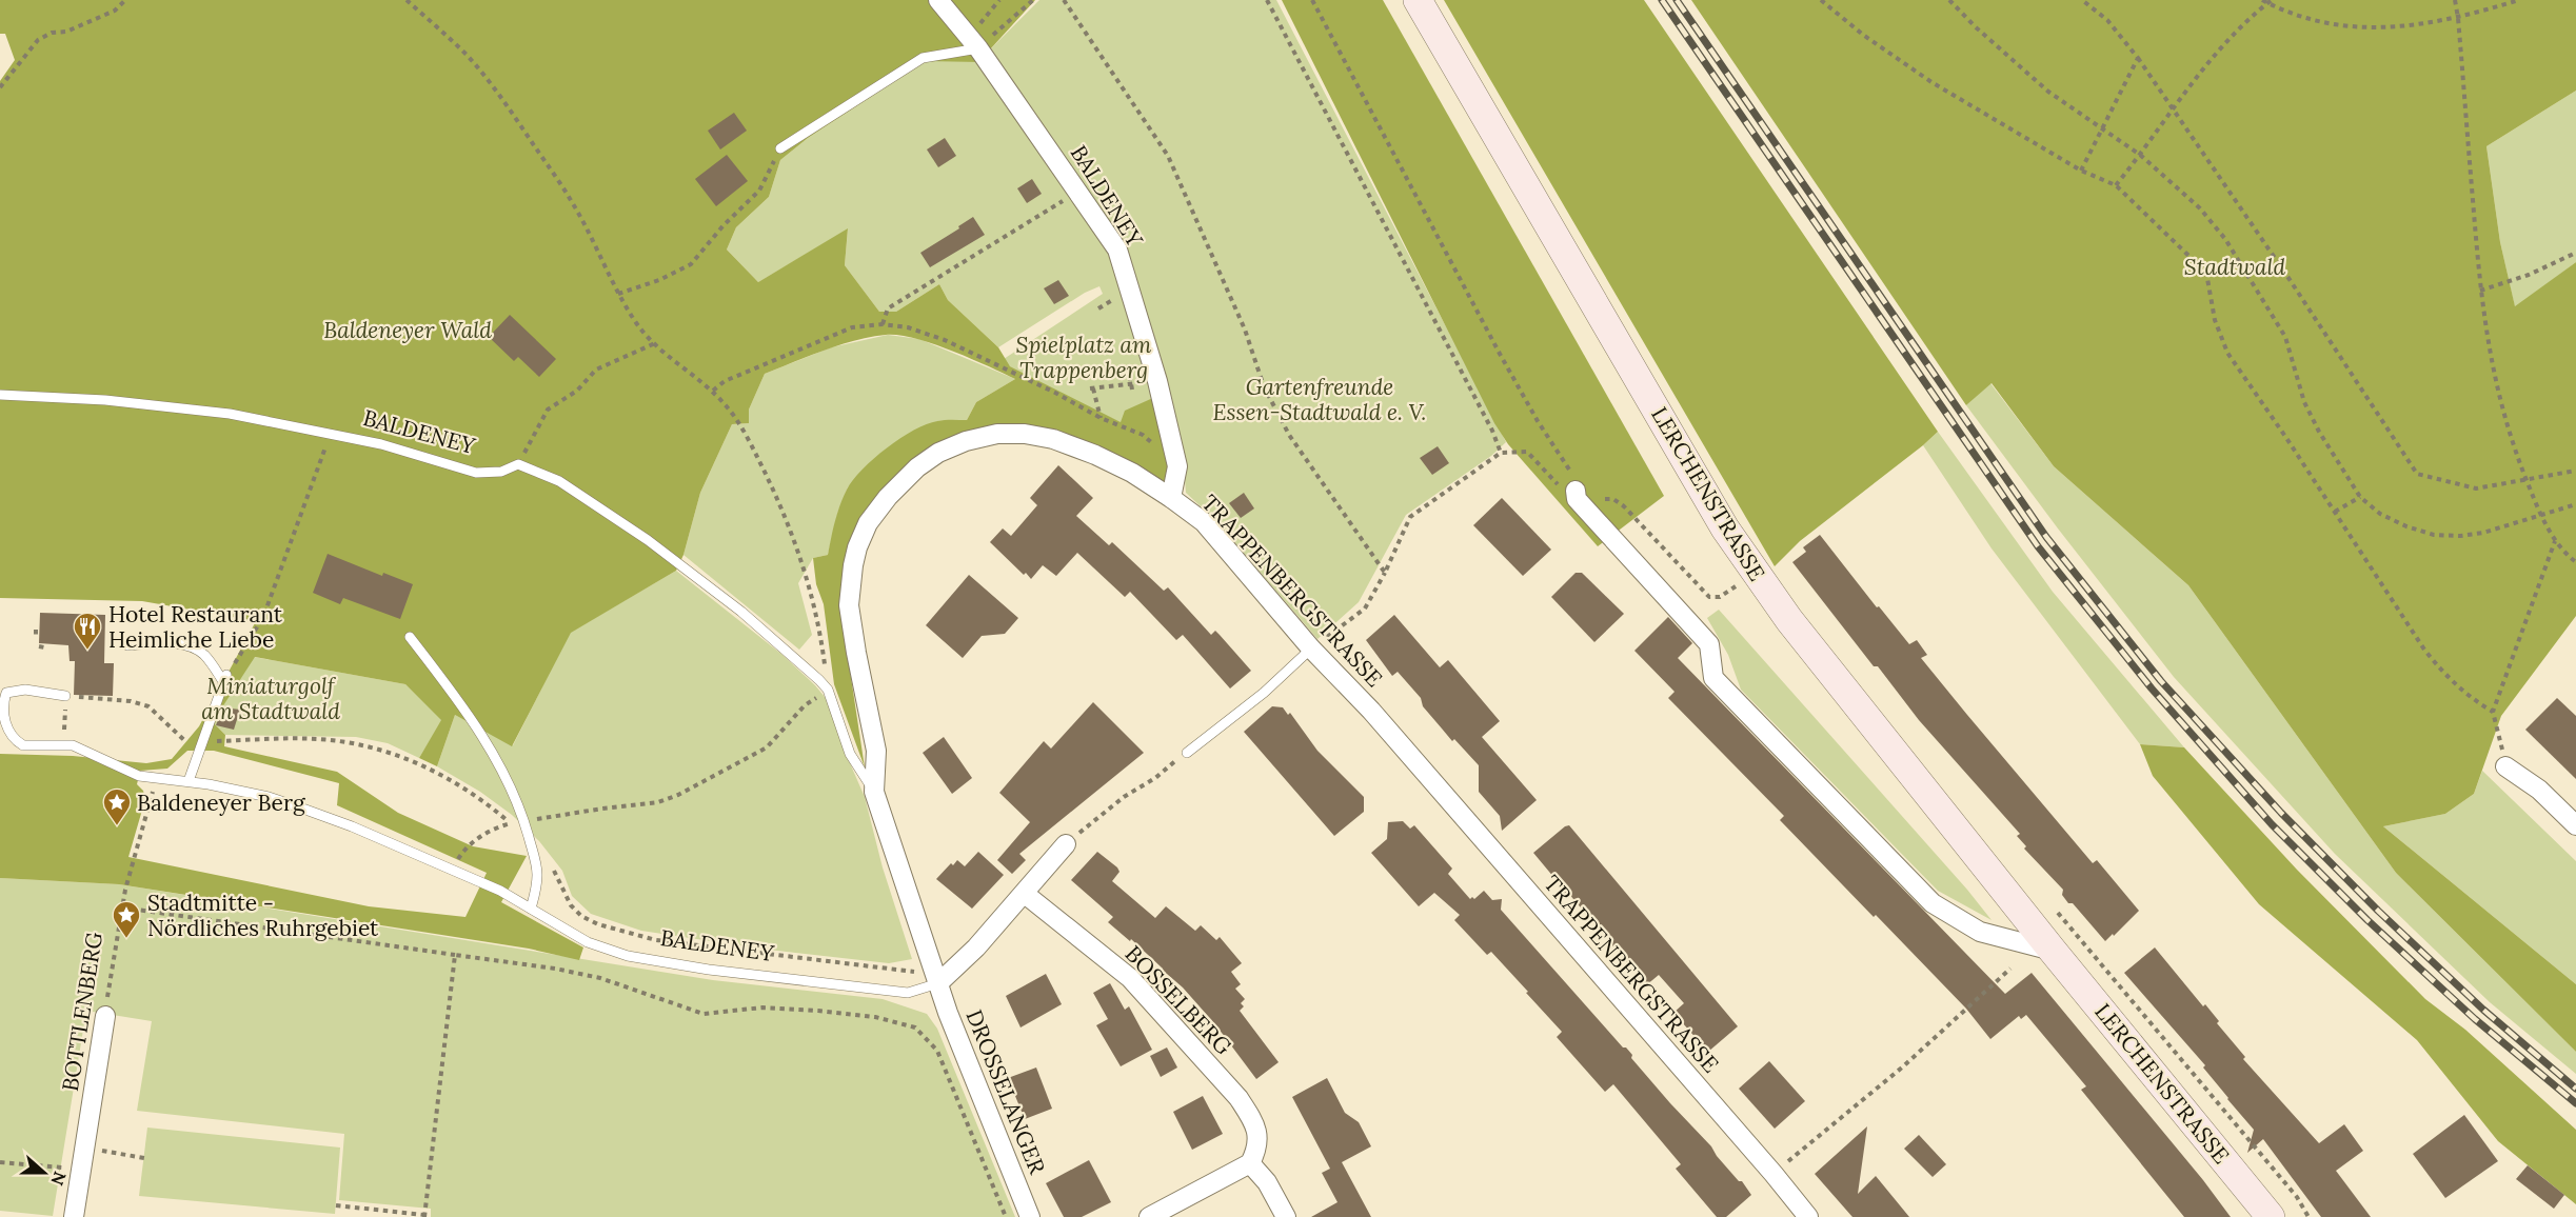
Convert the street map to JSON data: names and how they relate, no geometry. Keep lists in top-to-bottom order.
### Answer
{
  "streets": {
    "main road": ["LERCHENSTRASSE"],
    "street": [
      "BALDENEY",
      "TRAPPENBERGSTRASSE",
      "BOSSELBERG",
      "BOTTLENBERG",
      "DROSSELANGER"
    ]
  },
  "crossings": [
    ["BALDENEY", "TRAPPENBERGSTRASSE"],
    ["BALDENEY", "BOTTLENBERG"],
    ["BALDENEY", "DROSSELANGER"],
    ["TRAPPENBERGSTRASSE", "DROSSELANGER"]
  ],
  "parks": [
    "Stadtwald",
    "Baldeneyer Wald",
    "Spielplatz am Trappenberg",
    "Gartenfreunde Essen-Stadtwald e. V.",
    "Miniaturgolf am Stadtwald"
  ],
  "places": {
    "restaurant": ["Hotel Restaurant Heimliche Liebe"],
    "place": ["Baldeneyer Berg", "Stadtmitte - Nördliches Ruhrgebiet"]
  },
  "north": "right"
}
